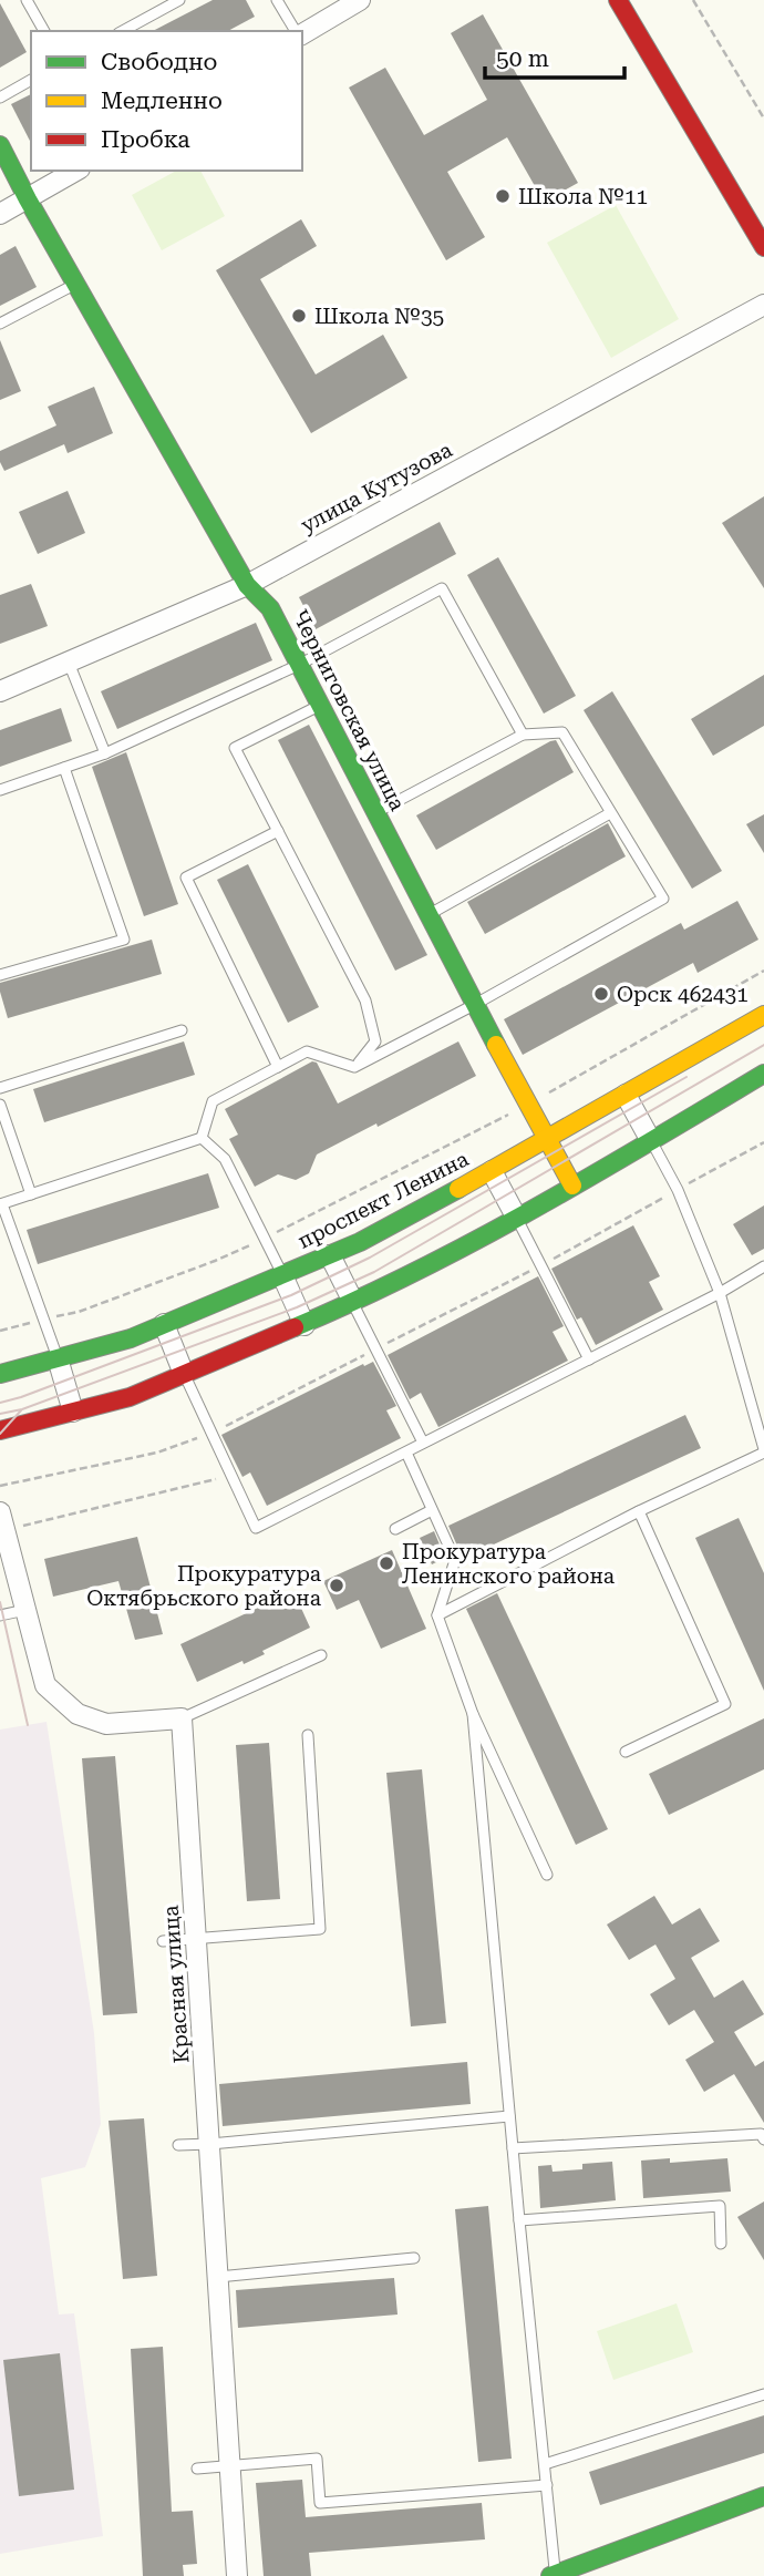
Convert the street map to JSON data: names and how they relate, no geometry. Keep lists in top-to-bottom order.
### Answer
{
  "streets": {
    "main road": ["Черниговская улица", "проспект Ленина"],
    "street": ["улица Кутузова", "Красная улица"]
  },
  "crossings": [
    ["улица Кутузова", "Черниговская улица"],
    ["Черниговская улица", "проспект Ленина"]
  ],
  "places": [
    "Школа №11",
    "Школа №35",
    "Орск 462431",
    "Прокуратура Ленинского района",
    "Прокуратура Октябрьского района"
  ],
  "legend": ["Свободно", "Медленно", "Пробка"],
  "scale_bar": "50 m"
}
